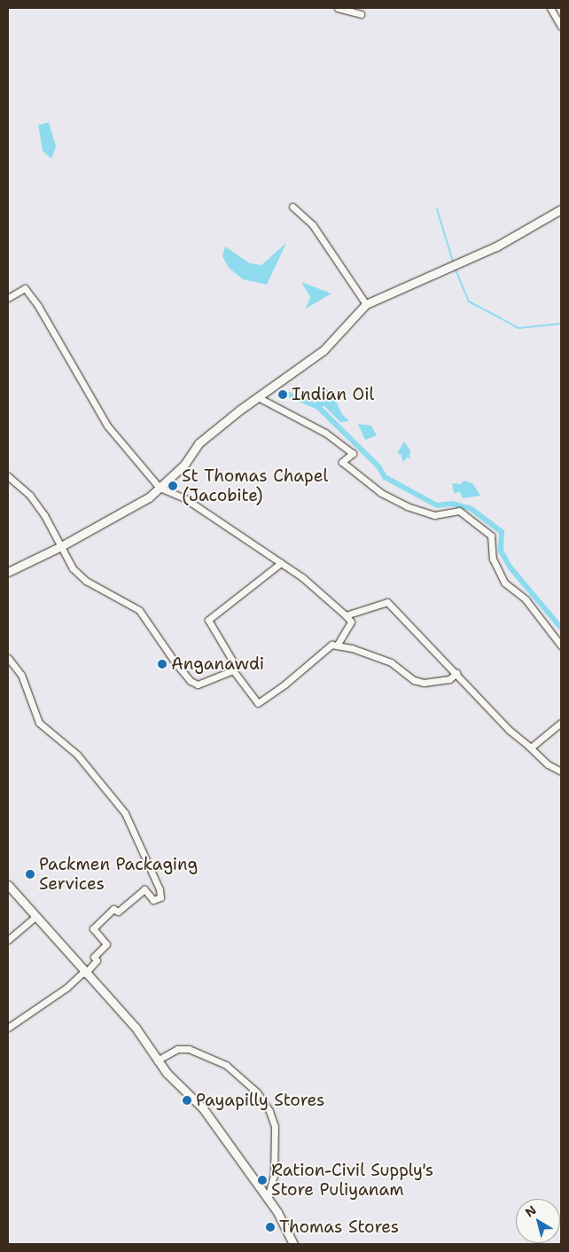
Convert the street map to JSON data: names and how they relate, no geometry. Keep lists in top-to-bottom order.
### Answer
{
  "places": [
    "Indian Oil",
    "St Thomas Chapel (Jacobite)",
    "Anganawdi",
    "Packmen Packaging Services",
    "Payapilly Stores",
    "Ration-Civil Supply's Store Puliyanam",
    "Thomas Stores"
  ],
  "north": "top left"
}
